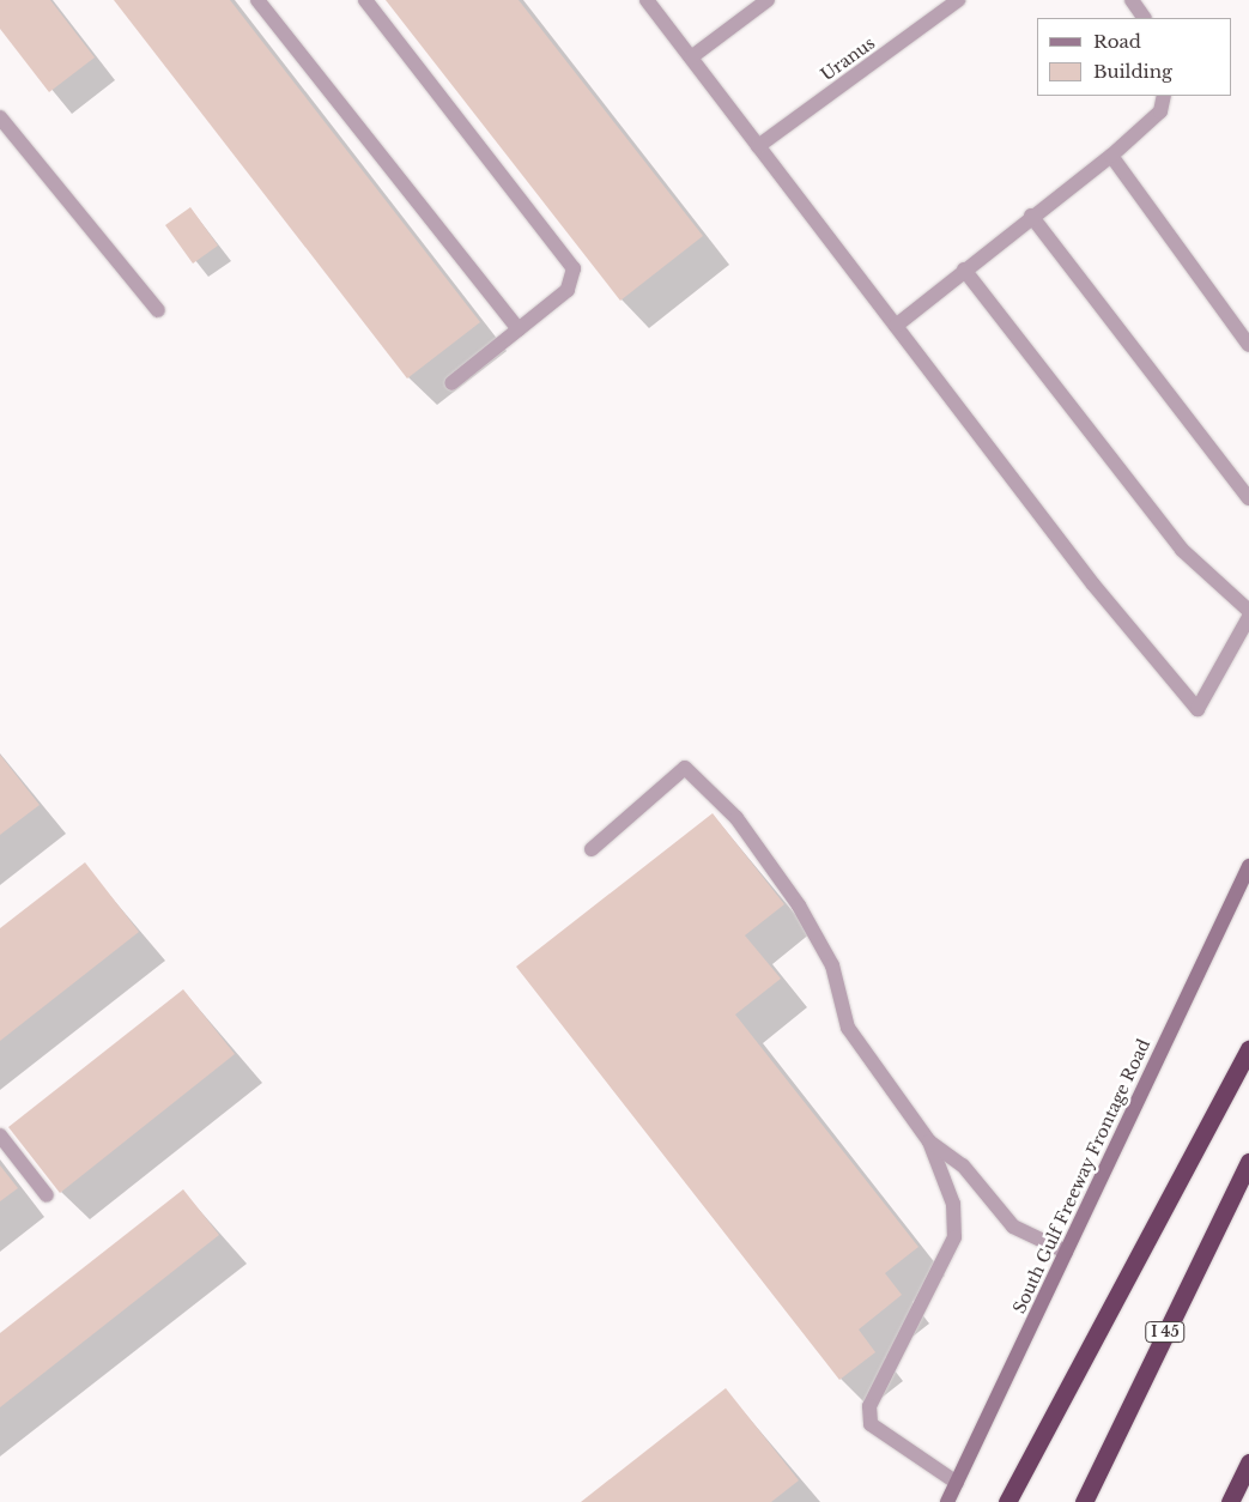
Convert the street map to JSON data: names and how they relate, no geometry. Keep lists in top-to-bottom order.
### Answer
{
  "streets": {
    "highway": ["I 45"],
    "main road": ["South Gulf Freeway Frontage Road"],
    "street": ["Uranus"]
  },
  "legend": ["Road", "Building"]
}
